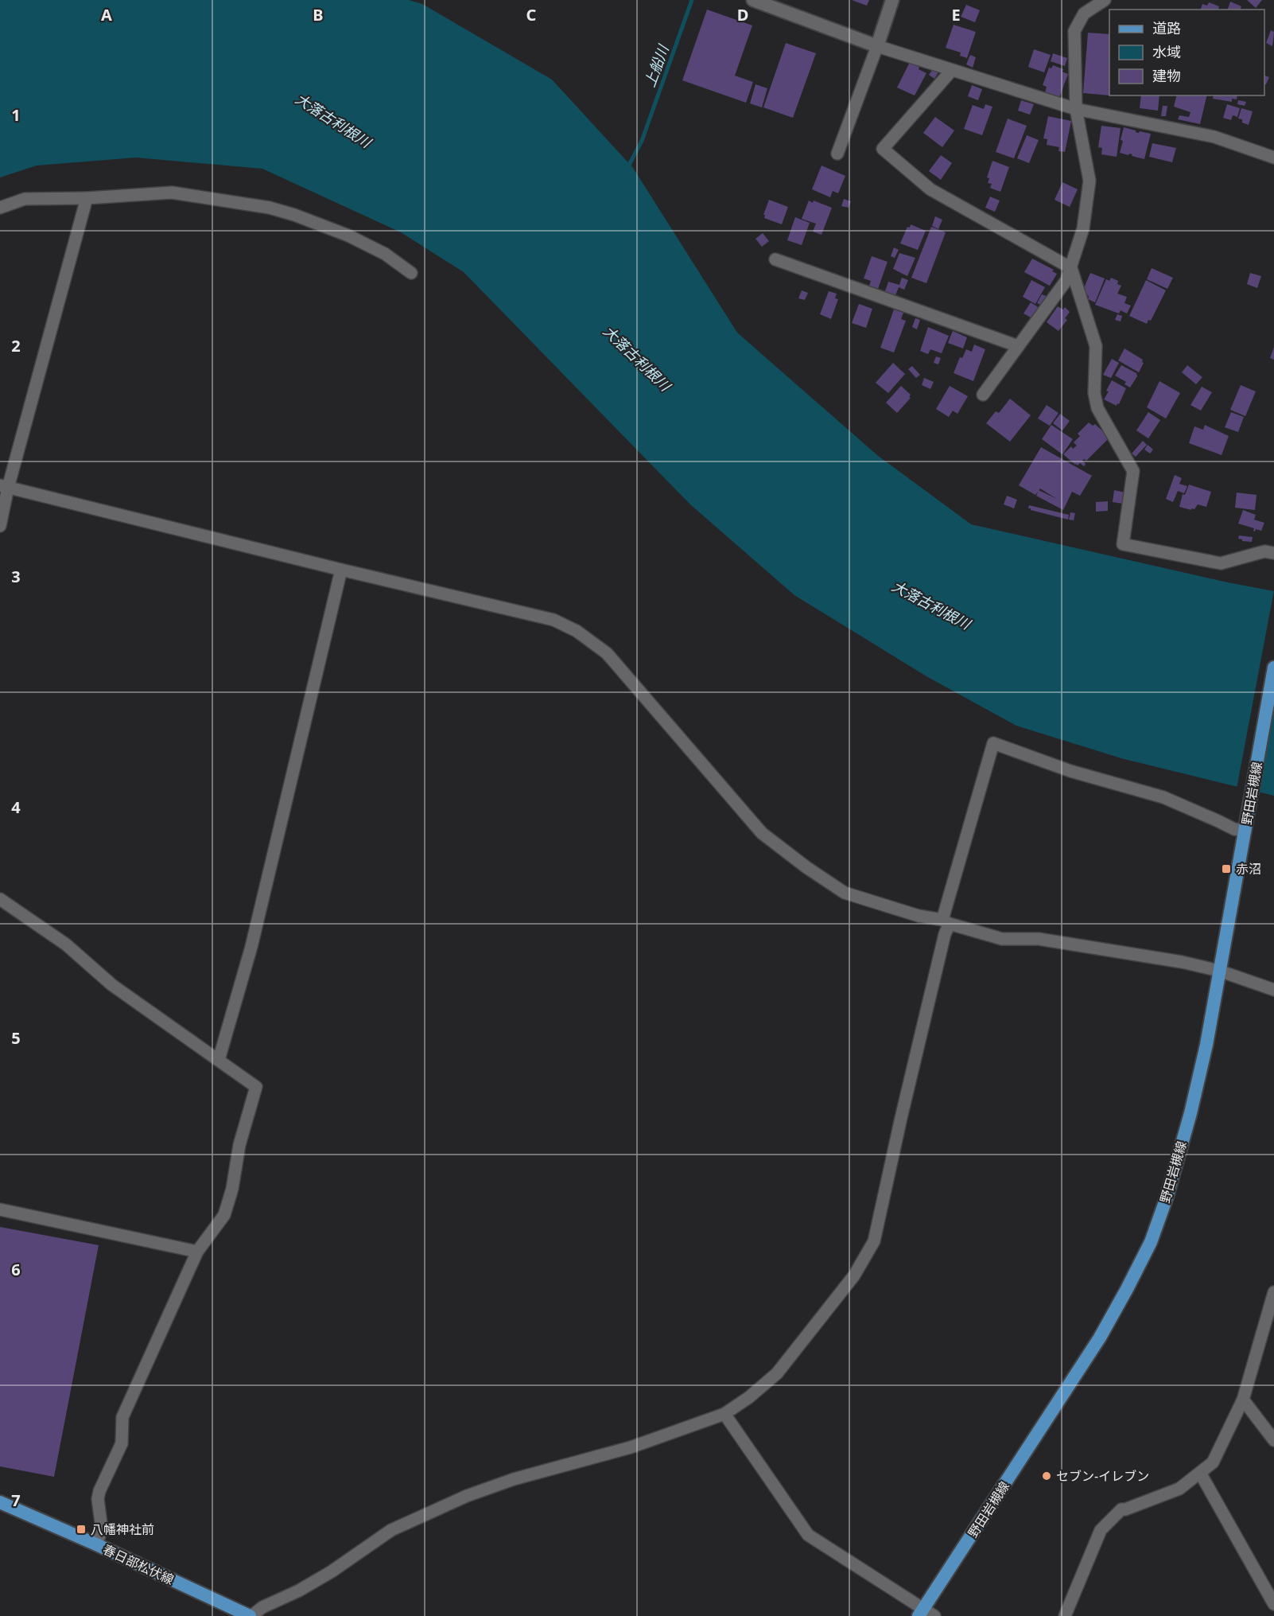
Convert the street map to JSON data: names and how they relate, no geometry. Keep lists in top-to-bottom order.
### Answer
{
  "streets": {
    "main road": ["野田岩槻線", "春日部松伏線"]
  },
  "water": ["上船川", "大落古利根川"],
  "places": {
    "transit": ["赤沼", "八幡神社前"],
    "other": ["セブン-イレブン"]
  },
  "legend": ["道路", "水域", "建物"],
  "grid": {
    "columns": [
      "A",
      "B",
      "C",
      "D",
      "E"
    ],
    "rows": [
      "1",
      "2",
      "3",
      "4",
      "5",
      "6",
      "7"
    ]
  }
}
